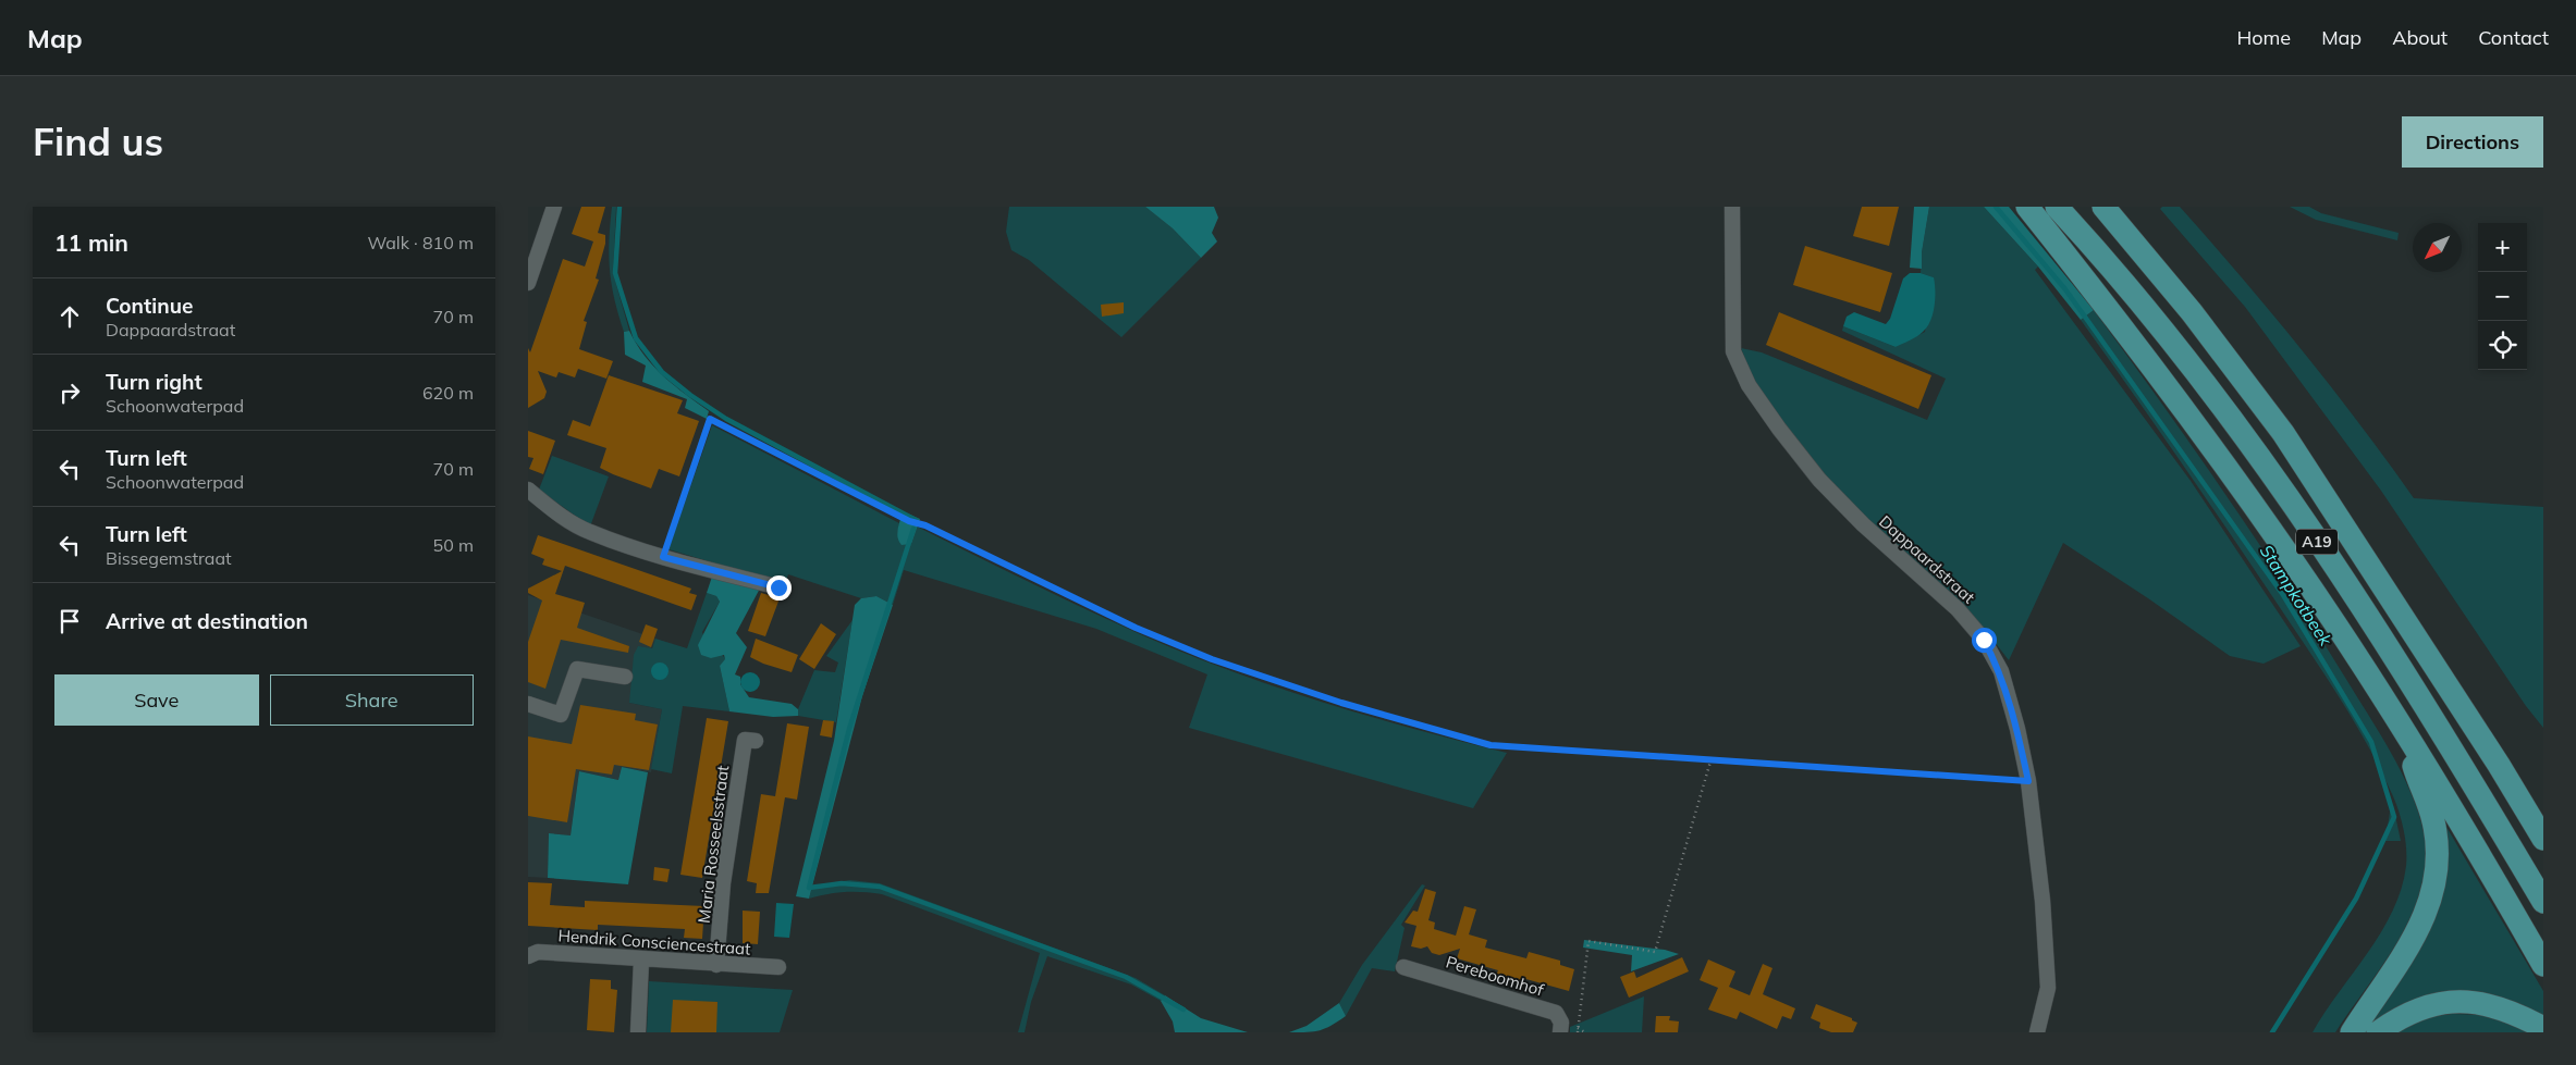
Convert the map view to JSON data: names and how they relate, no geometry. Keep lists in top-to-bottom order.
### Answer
{
  "streets": {
    "highway": ["A19"],
    "street": [
      "Dappaardstraat",
      "Maria Rosseelsstraat",
      "Hendrik Consciencestraat",
      "Pereboomhof"
    ]
  },
  "crossings": [
    ["Maria Rosseelsstraat", "Hendrik Consciencestraat"]
  ],
  "water": ["Stampkotbeek"],
  "north": "bottom left",
  "page": {
    "header": "Map",
    "nav": [
      "Home",
      "Map",
      "About",
      "Contact"
    ],
    "buttons": [
      "Directions",
      ["Save", "Share"]
    ],
    "title": "Find us",
    "heading": ["11 min", "Walk · 810 m"],
    "map_buttons": ["+", "−"],
    "list": [
      ["Continue", "Dappaardstraat", "70 m"],
      ["Turn right", "Schoonwaterpad", "620 m"],
      ["Turn left", "Schoonwaterpad", "70 m"],
      ["Turn left", "Bissegemstraat", "50 m"],
      "Arrive at destination"
    ]
  }
}
